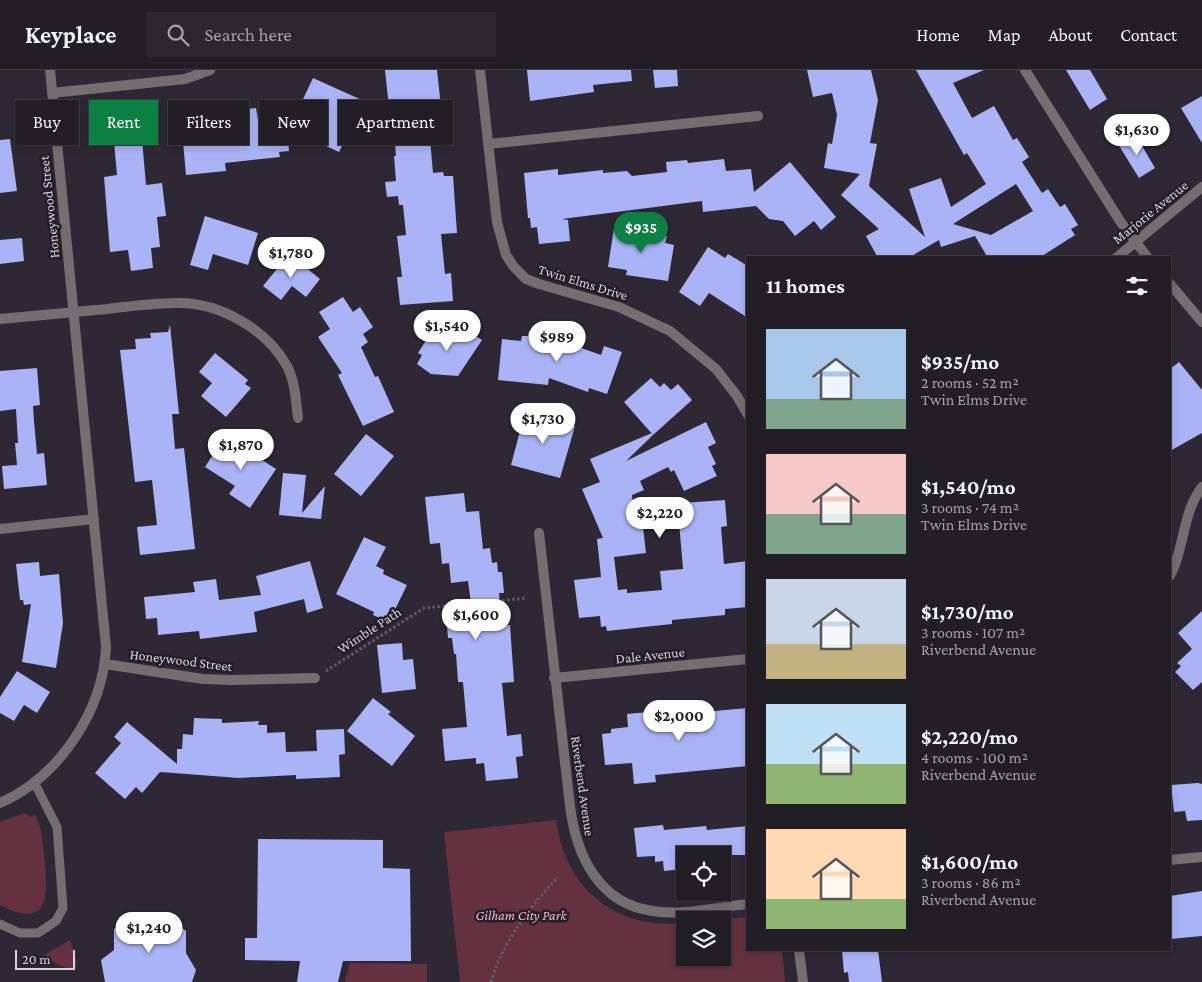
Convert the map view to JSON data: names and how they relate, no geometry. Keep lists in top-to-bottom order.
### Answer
{
  "streets": {
    "street": [
      "Honeywood Street",
      "Marjorie Avenue",
      "Twin Elms Drive",
      "Dale Avenue",
      "Riverbend Avenue"
    ],
    "path": ["Wimble Path"]
  },
  "crossings": [
    ["Honeywood Street", "Wimble Path"],
    ["Dale Avenue", "Riverbend Avenue"]
  ],
  "parks": ["Gilham City Park"],
  "scale_bar": "20 m",
  "page": {
    "header": "Keyplace",
    "search": "Search here",
    "nav": [
      "Home",
      "Map",
      "About",
      "Contact"
    ],
    "chip": [
      "Buy",
      "Rent",
      "Filters",
      "New",
      "Apartment"
    ],
    "price": [
      "$1,630",
      "$935",
      "$1,780",
      "$1,540",
      "$989",
      "$1,730",
      "$1,870",
      "$2,220",
      "$1,600",
      "$2,000",
      "$1,240"
    ],
    "heading": "11 homes",
    "list": [
      {
        "name": "$935/mo",
        "note": "2 rooms · 52 m² · Twin Elms Drive"
      },
      {
        "name": "$1,540/mo",
        "note": "3 rooms · 74 m² · Twin Elms Drive"
      },
      {
        "name": "$1,730/mo",
        "note": "3 rooms · 107 m² · Riverbend Avenue"
      },
      {
        "name": "$2,220/mo",
        "note": "4 rooms · 100 m² · Riverbend Avenue"
      },
      {
        "name": "$1,600/mo",
        "note": "3 rooms · 86 m² · Riverbend Avenue"
      }
    ],
    "scale": "20 m"
  }
}
